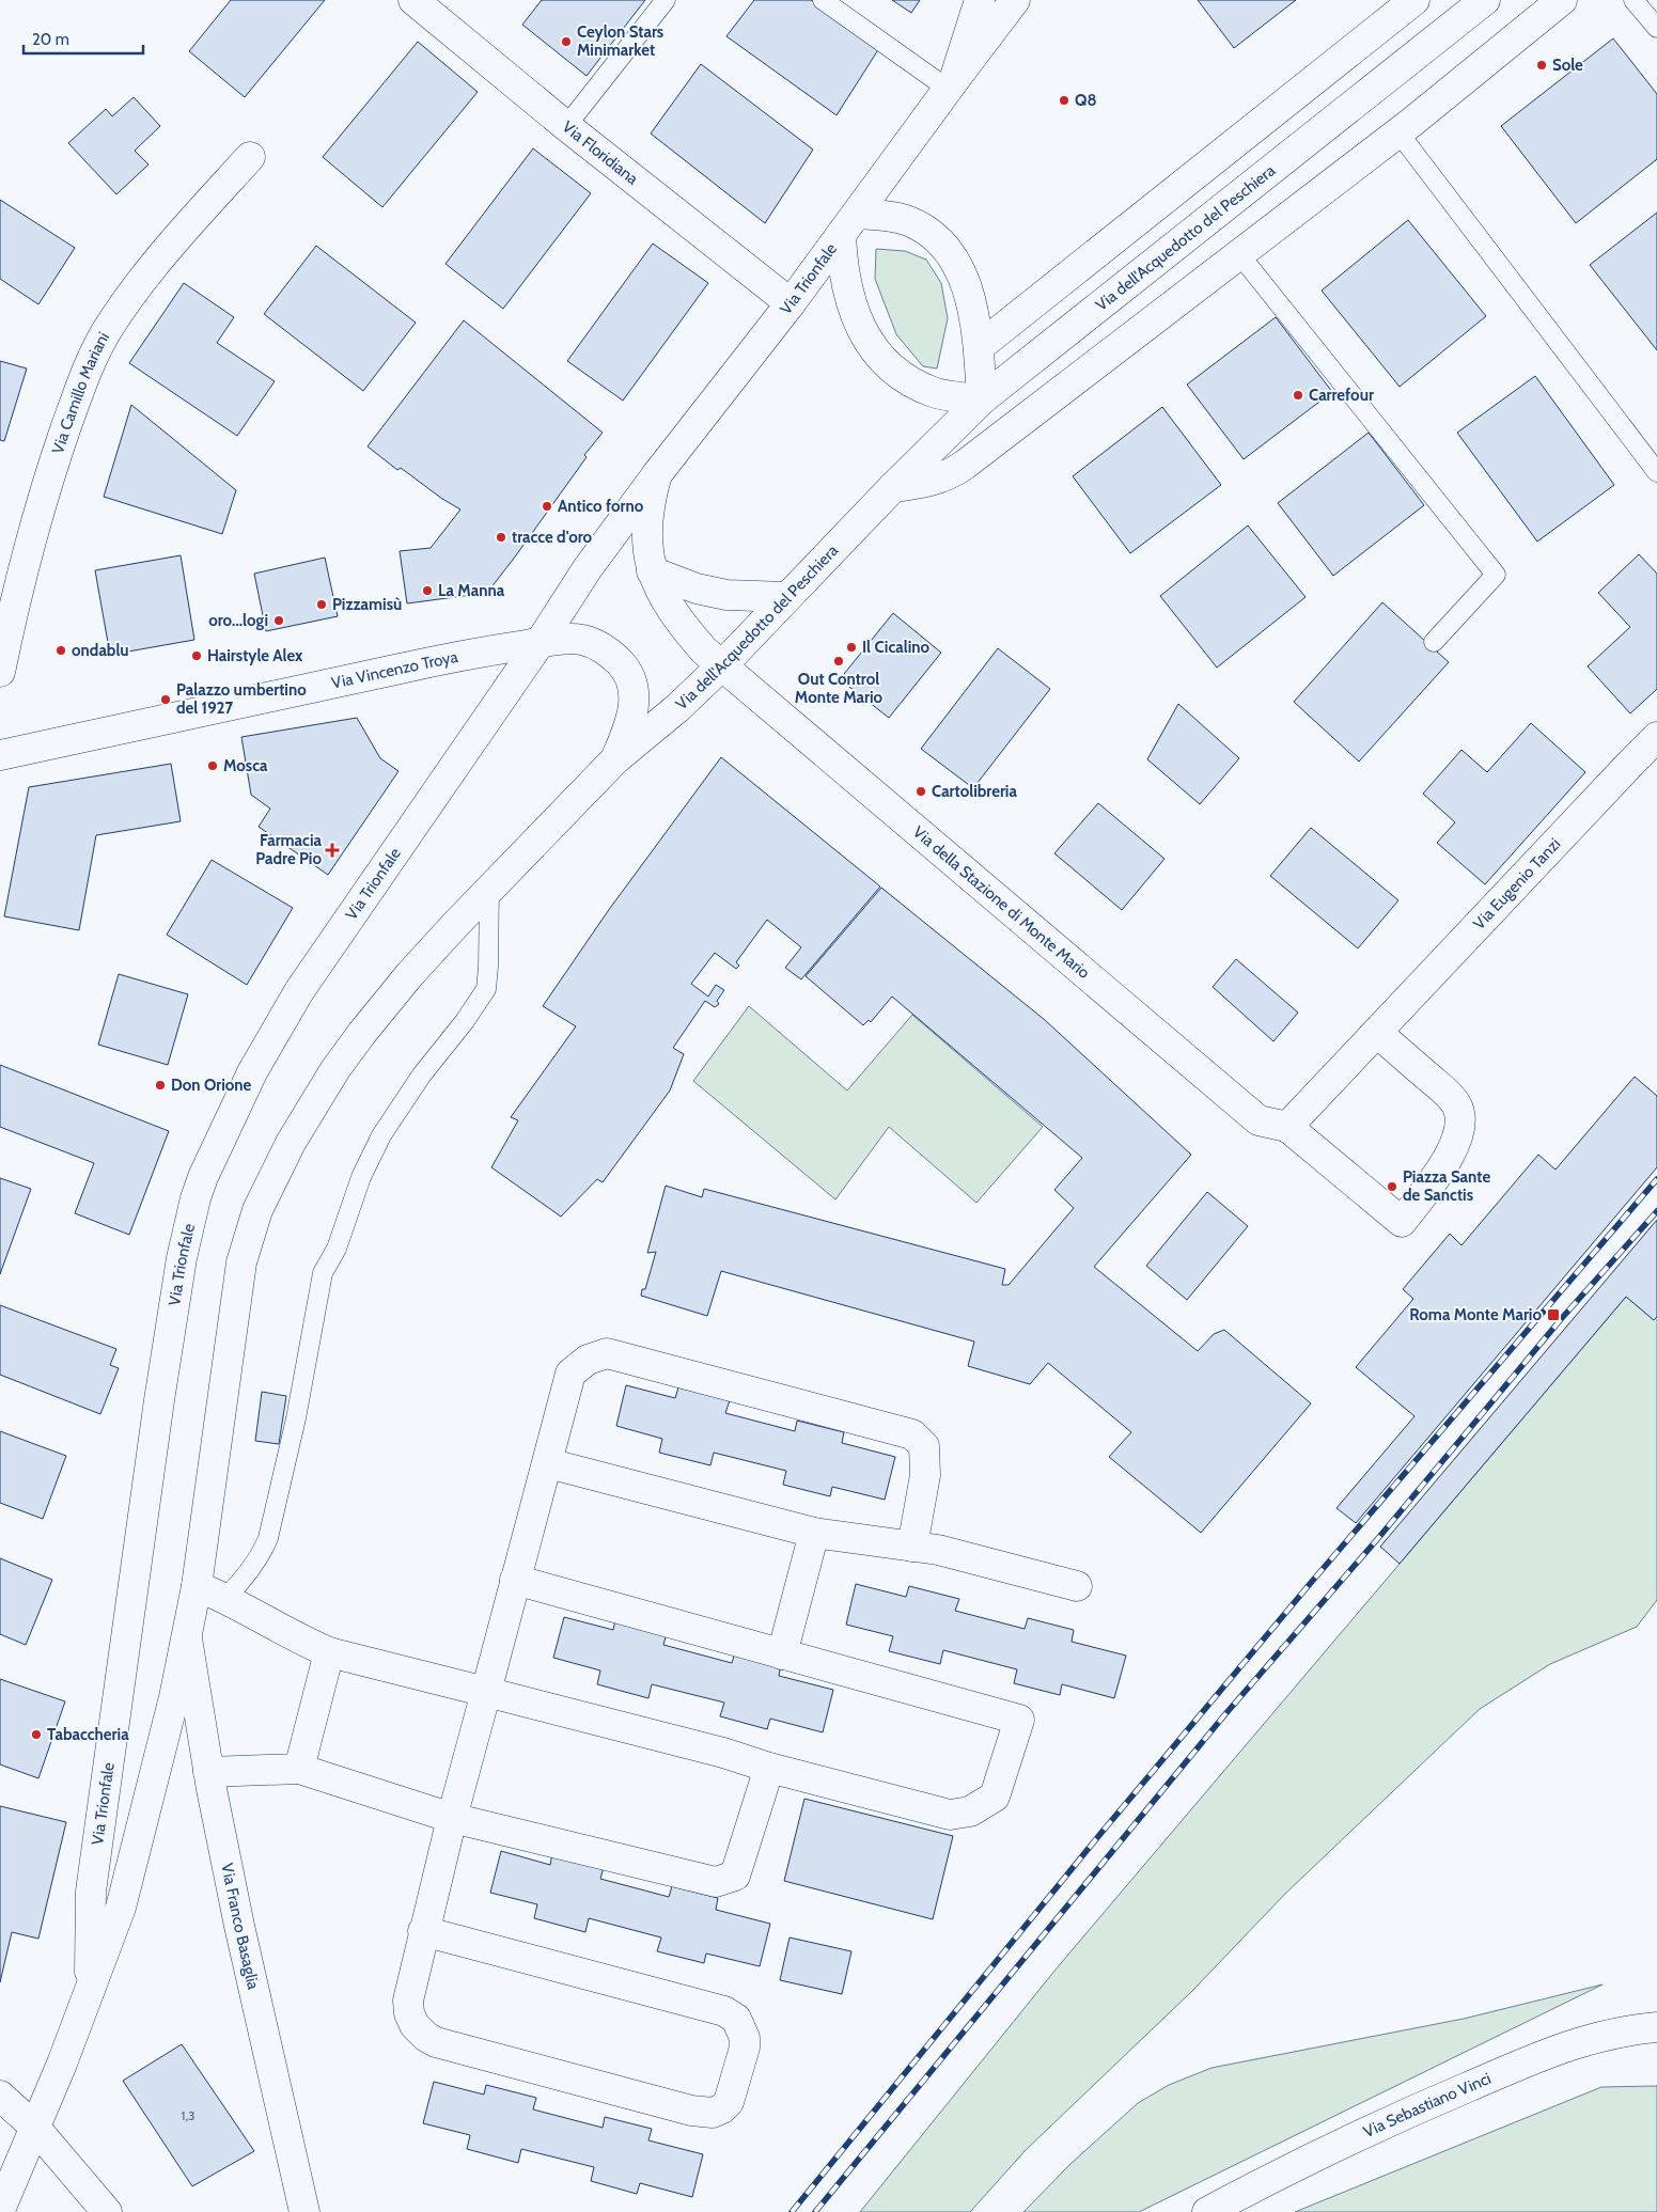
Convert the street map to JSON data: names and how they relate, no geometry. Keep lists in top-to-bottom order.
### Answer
{
  "streets": {
    "street": [
      "Via Floridiana",
      "Via dell'Acquedotto del Peschiera",
      "Via Trionfale",
      "Via Camillo Mariani",
      "Via Vincenzo Troya",
      "Via Eugenio Tanzi",
      "Via della Stazione di Monte Mario",
      "Via Franco Basaglia",
      "Via Sebastiano Vinci"
    ]
  },
  "crossings": [
    ["Via Floridiana", "Via Trionfale"],
    ["Via dell'Acquedotto del Peschiera", "Via Trionfale"],
    ["Via dell'Acquedotto del Peschiera", "Via della Stazione di Monte Mario"],
    ["Via Trionfale", "Via Vincenzo Troya"],
    ["Via Trionfale", "Via della Stazione di Monte Mario"],
    ["Via Trionfale", "Via Franco Basaglia"]
  ],
  "places": {
    "other": [
      "Ceylon Stars Minimarket",
      "Sole",
      "Q8",
      "Carrefour",
      "Antico forno",
      "tracce d'oro",
      "La Manna",
      "Pizzamisù",
      "oro...logi",
      "Il Cicalino",
      "ondablu",
      "Hairstyle Alex",
      "Out Control Monte Mario",
      "Palazzo umbertino del 1927",
      "Mosca",
      "Cartolibreria",
      "Don Orione",
      "Piazza Sante de Sanctis",
      "Tabaccheria"
    ],
    "health": ["Farmacia Padre Pio"],
    "transit": ["Roma Monte Mario"]
  },
  "house_numbers": ["1,3"],
  "scale_bar": "20 m"
}
